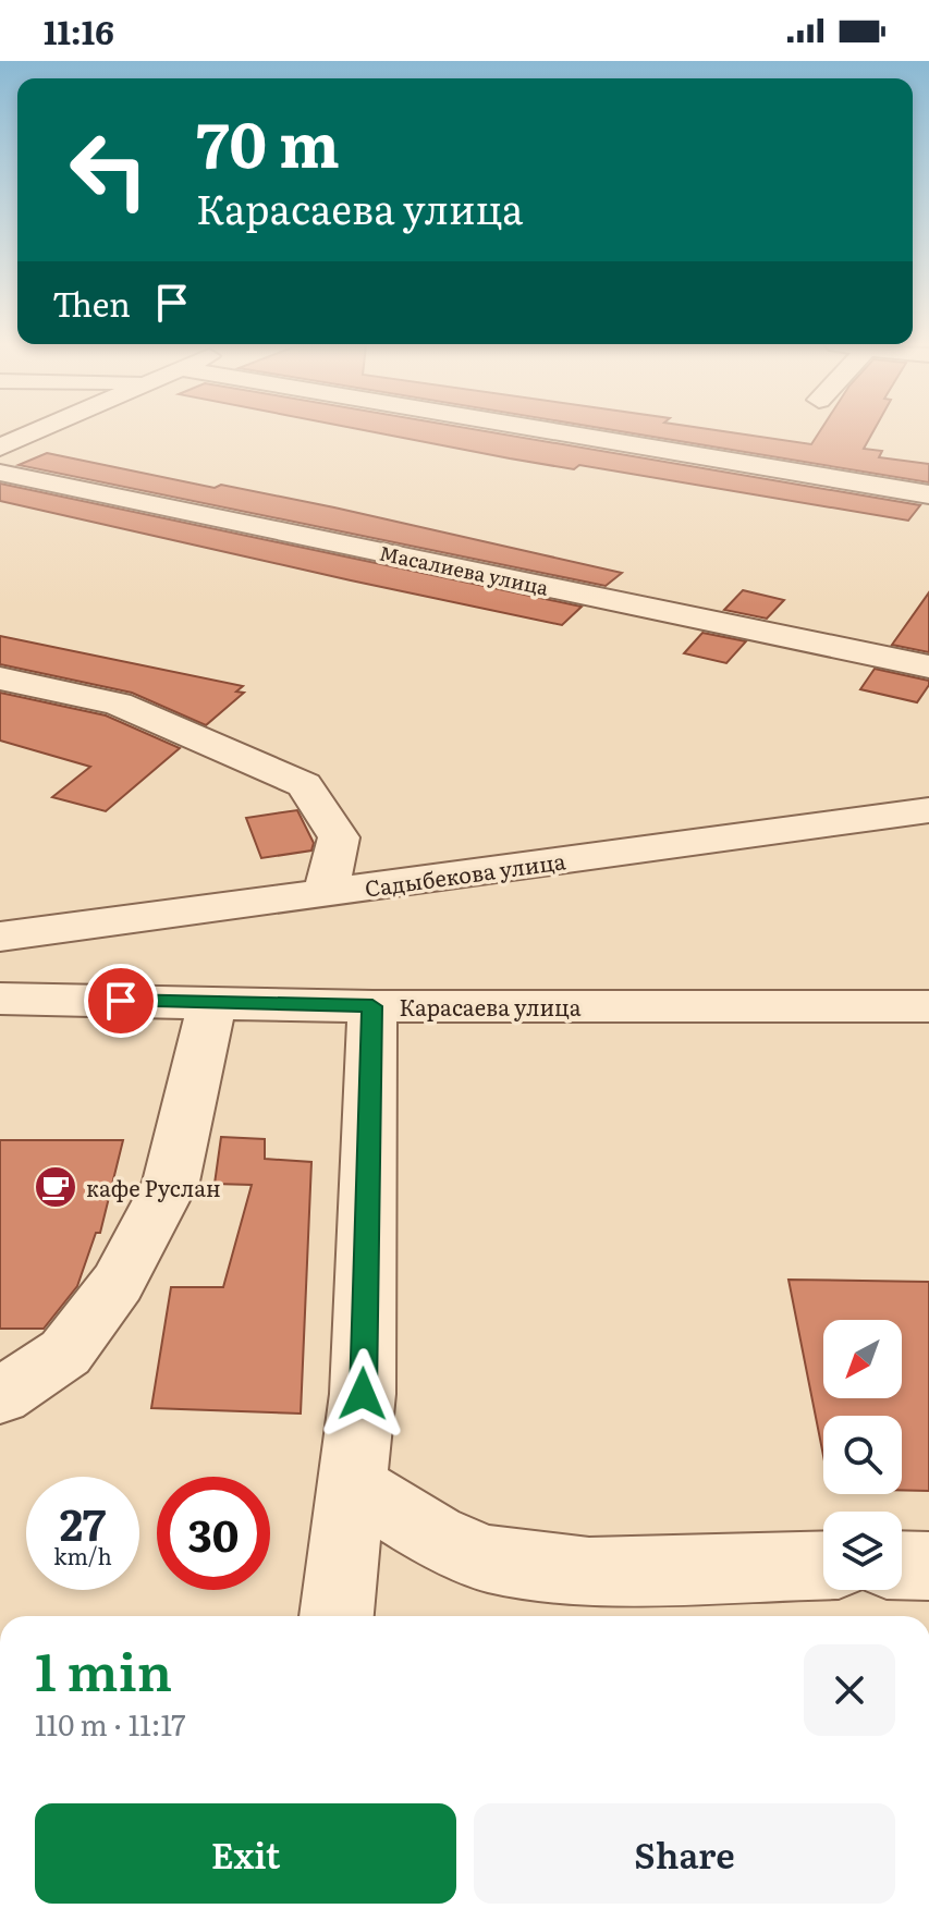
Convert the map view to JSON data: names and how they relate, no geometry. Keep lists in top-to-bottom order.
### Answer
{
  "streets": {
    "street": ["Масалиева улица", "Садыбекова улица", "Карасаева улица"]
  },
  "places": {
    "cafe": ["кафе Руслан"]
  },
  "north": "bottom left",
  "page": {
    "status": "11:16",
    "turn": ["70 m", "Карасаева улица"],
    "then": "Then",
    "speed": "27 km/h",
    "limit": "30",
    "heading": ["1 min", "110 m · 11:17"],
    "buttons": ["Exit", "Share"]
  }
}
